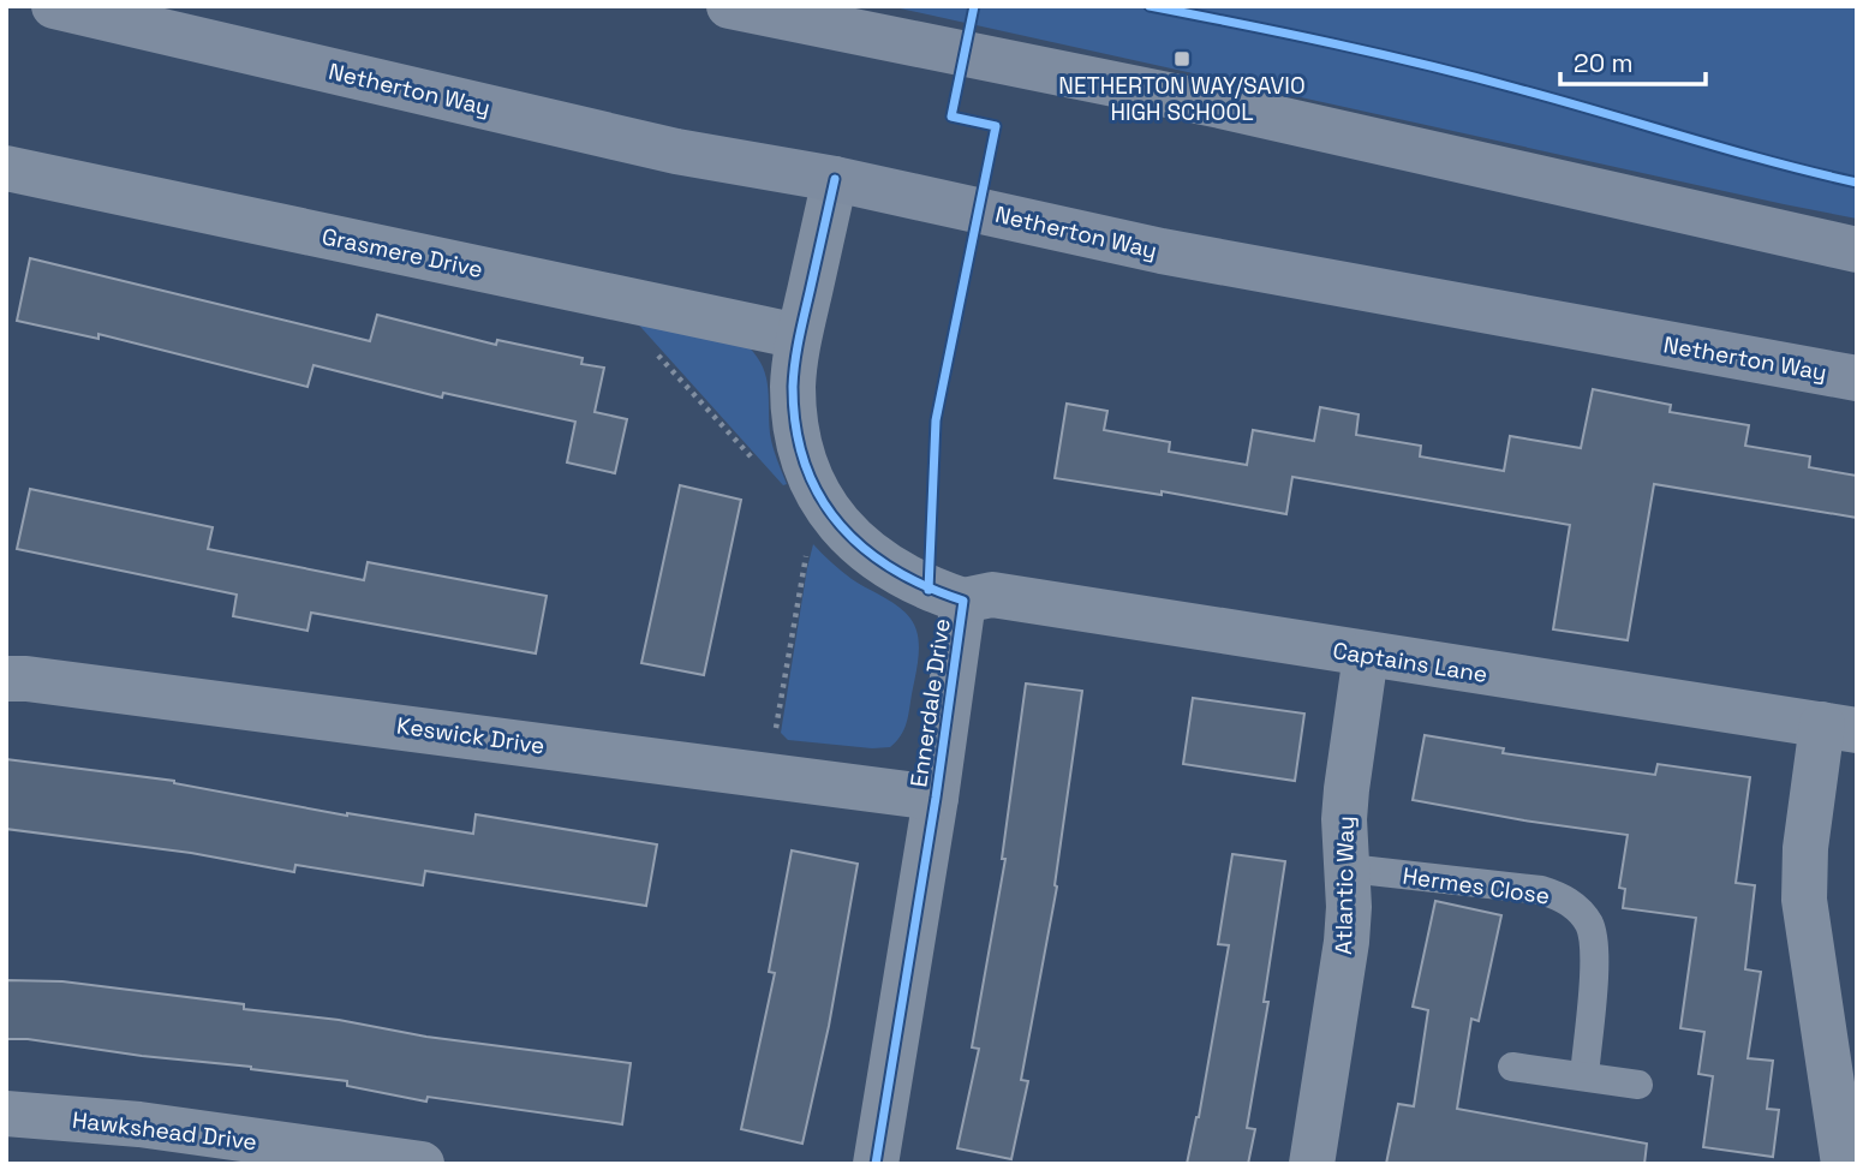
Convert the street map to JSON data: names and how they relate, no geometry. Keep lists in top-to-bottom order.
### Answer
{
  "streets": {
    "main road": ["Netherton Way"],
    "street": [
      "Grasmere Drive",
      "Captains Lane",
      "Ennerdale Drive",
      "Keswick Drive",
      "Atlantic Way",
      "Hawkshead Drive"
    ],
    "lane": ["Hermes Close"]
  },
  "crossings": [
    ["Netherton Way", "Ennerdale Drive"],
    ["Grasmere Drive", "Ennerdale Drive"],
    ["Captains Lane", "Ennerdale Drive"],
    ["Captains Lane", "Atlantic Way"],
    ["Ennerdale Drive", "Keswick Drive"],
    ["Atlantic Way", "Hermes Close"]
  ],
  "places": {
    "transit": ["NETHERTON WAY/SAVIO HIGH SCHOOL"]
  },
  "scale_bar": "20 m"
}
